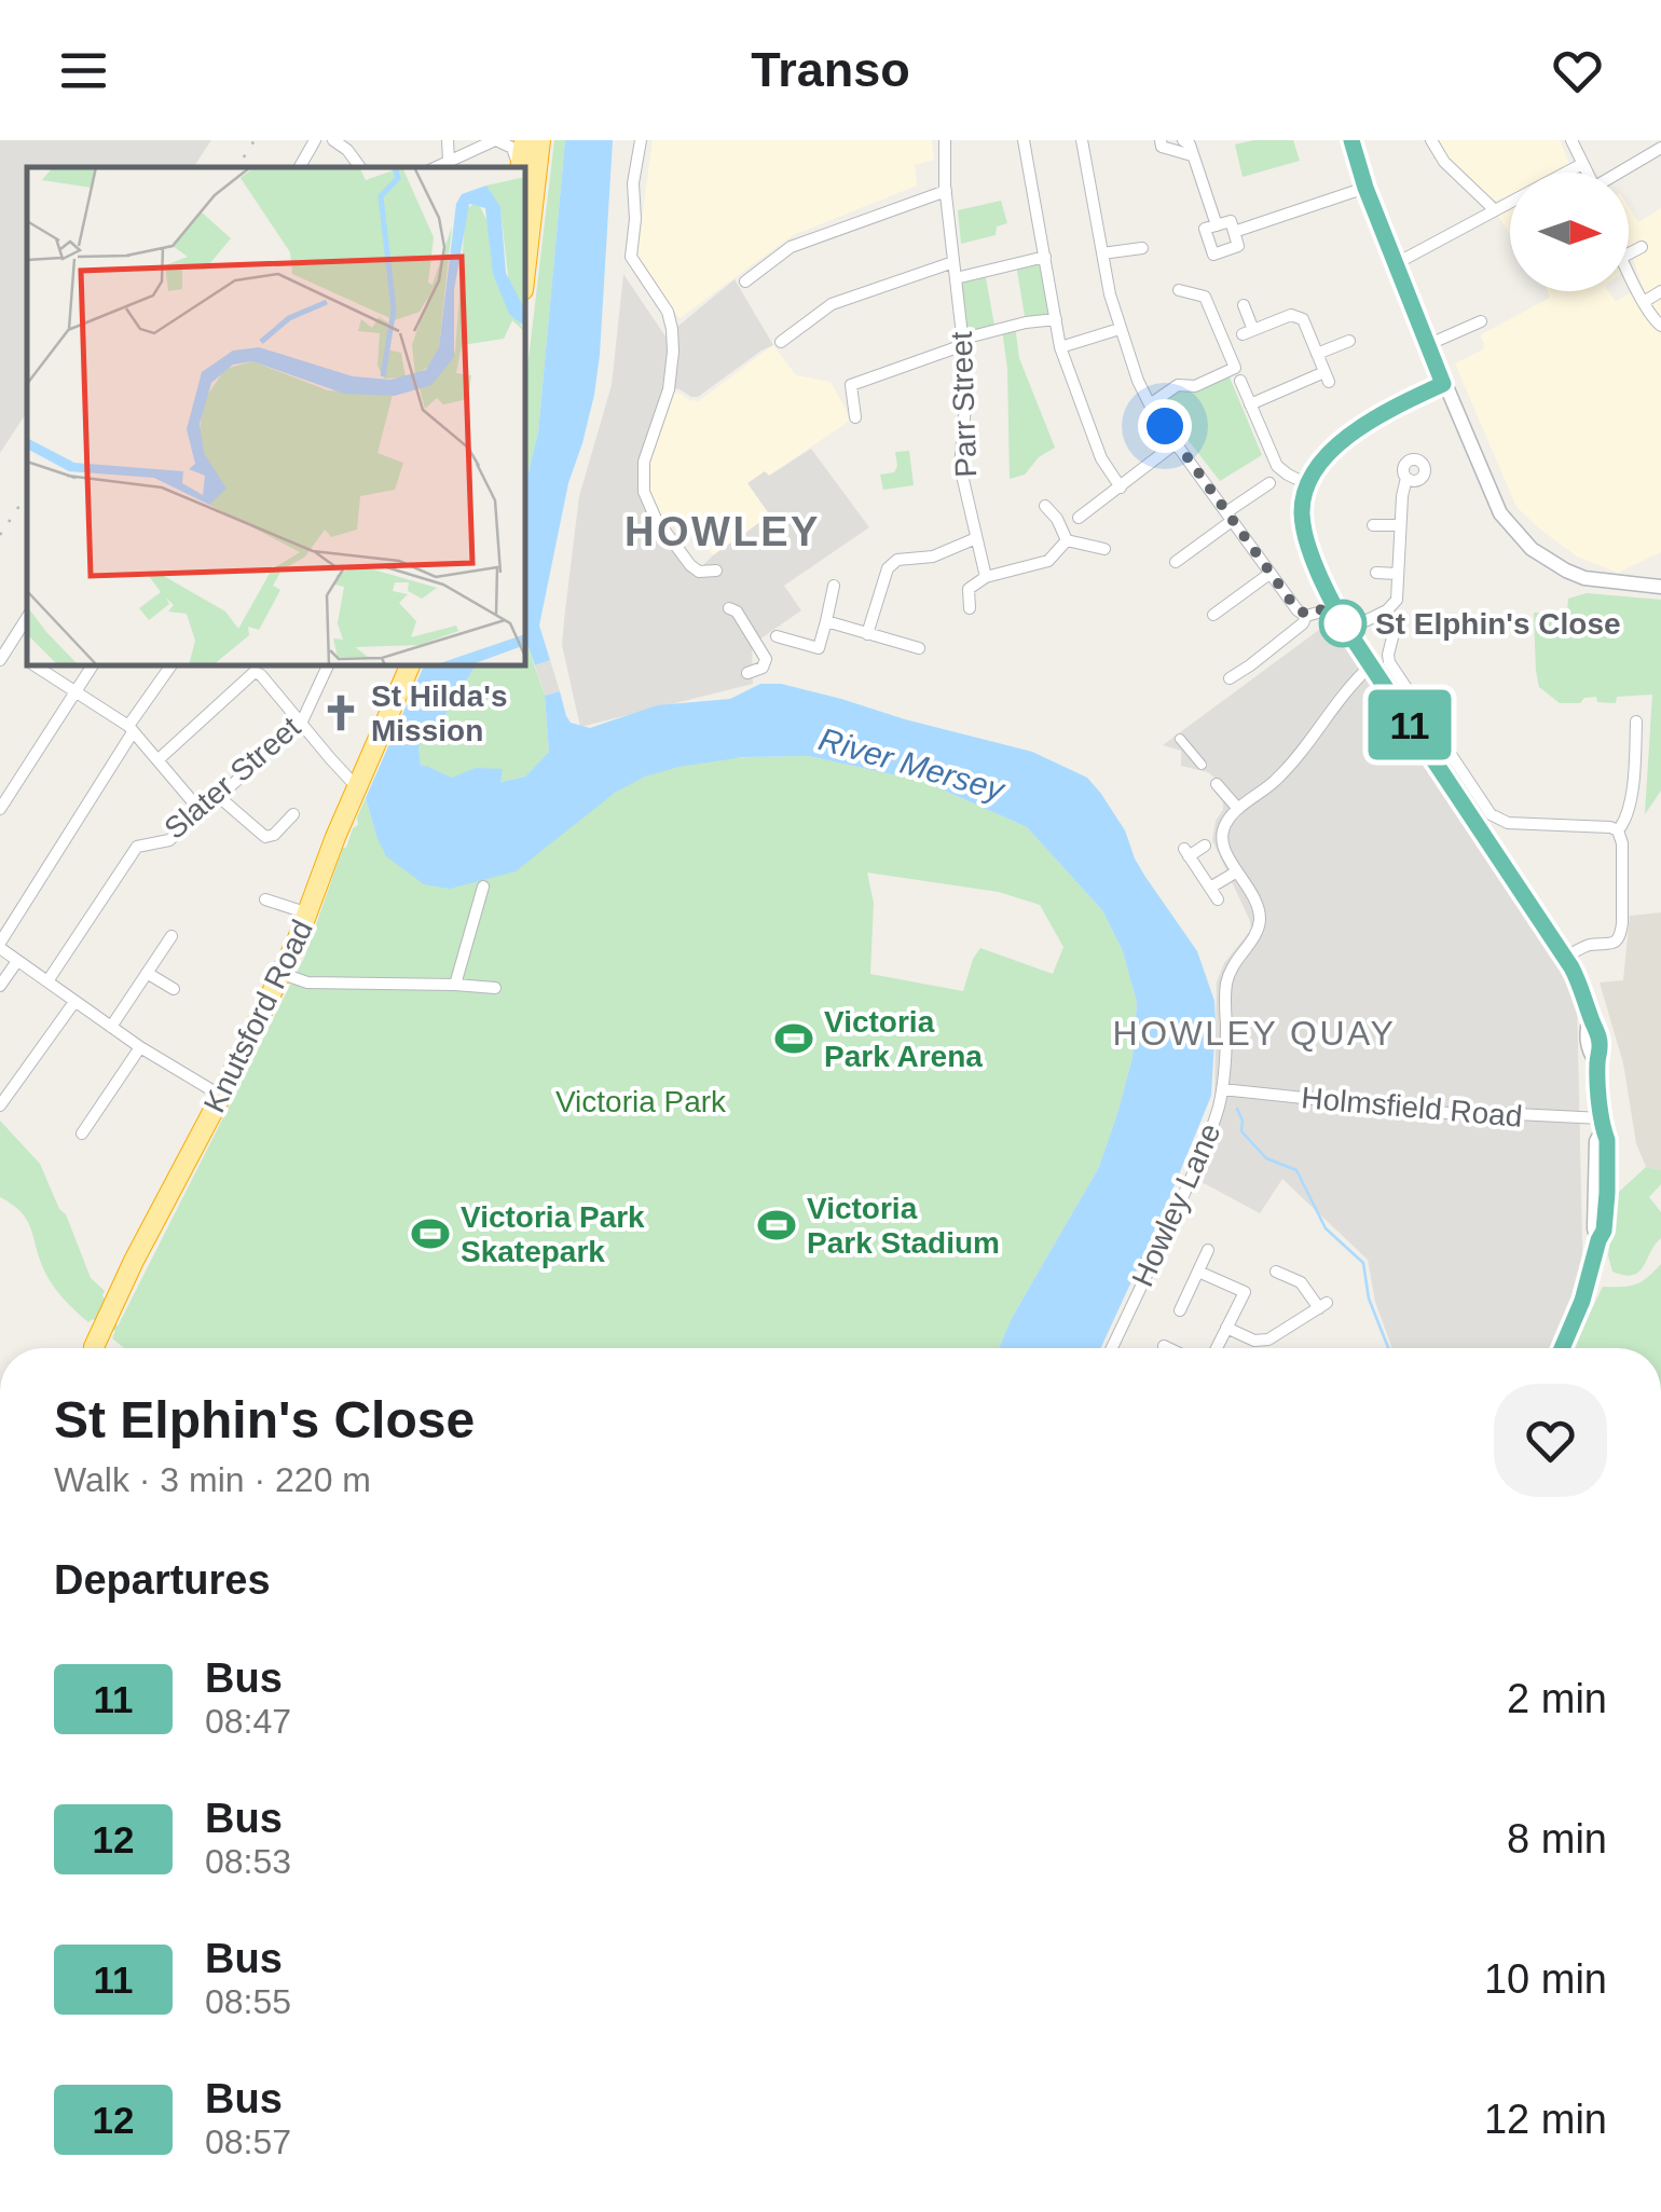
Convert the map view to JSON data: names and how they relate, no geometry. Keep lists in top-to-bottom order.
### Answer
{
  "streets": {
    "highway": ["Knutsford Road"],
    "street": [
      "Parr Street",
      "Slater Street",
      "Holmsfield Road",
      "Howley Lane"
    ]
  },
  "crossings": [
    ["Holmsfield Road", "Howley Lane"]
  ],
  "districts": ["HOWLEY", "HOWLEY QUAY"],
  "water": ["River Mersey"],
  "parks": ["Victoria Park"],
  "places": {
    "other": ["St Elphin's Close"],
    "church": ["St Hilda's Mission"],
    "sports": ["Victoria Park Arena", "Victoria Park Stadium", "Victoria Park Skatepark"]
  },
  "lines": ["bus line 11"],
  "north": "right",
  "page": {
    "header": "Transo",
    "on_map": "11",
    "heading": [
      ["St Elphin's Close", "Walk · 3 min · 220 m"],
      "Departures"
    ],
    "list": [
      {
        "mark": "11",
        "name": "Bus",
        "note": "08:47",
        "value": "2 min"
      },
      {
        "mark": "12",
        "name": "Bus",
        "note": "08:53",
        "value": "8 min"
      },
      {
        "mark": "11",
        "name": "Bus",
        "note": "08:55",
        "value": "10 min"
      },
      {
        "mark": "12",
        "name": "Bus",
        "note": "08:57",
        "value": "12 min"
      }
    ]
  }
}
